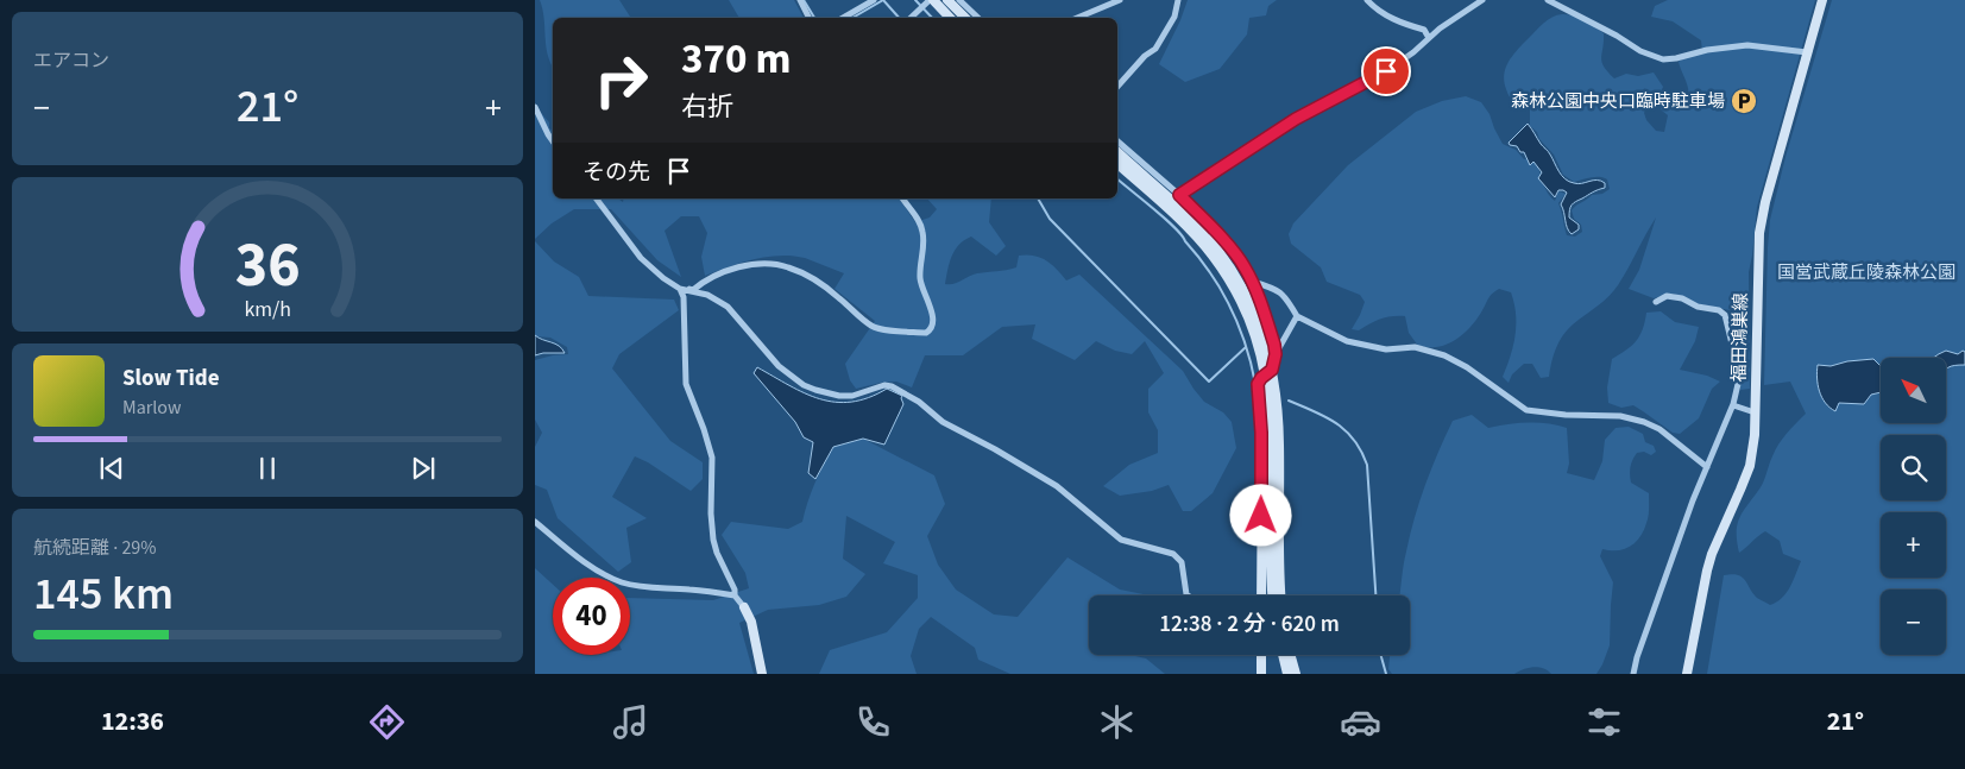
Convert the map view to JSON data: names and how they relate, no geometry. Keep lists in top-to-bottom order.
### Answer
{
  "streets": {
    "main road": ["福田鴻巣線"]
  },
  "parks": ["国営武蔵丘陵森林公園"],
  "places": {
    "parking": ["森林公園中央口臨時駐車場"]
  },
  "north": "top left",
  "page": {
    "tile": [
      "エアコン",
      ["航続距離 · 29%", "145 km"]
    ],
    "turn": ["370 m", "右折"],
    "heat": ["−", "21°", "+"],
    "then": "その先",
    "song": ["Slow Tide", "Marlow"],
    "map_buttons": ["+", "−"],
    "limit": "40",
    "trip": "12:38 · 2 分 · 620 m",
    "tabs": ["12:36", "21°"],
    "gauge": ["36", "km/h"]
  }
}
